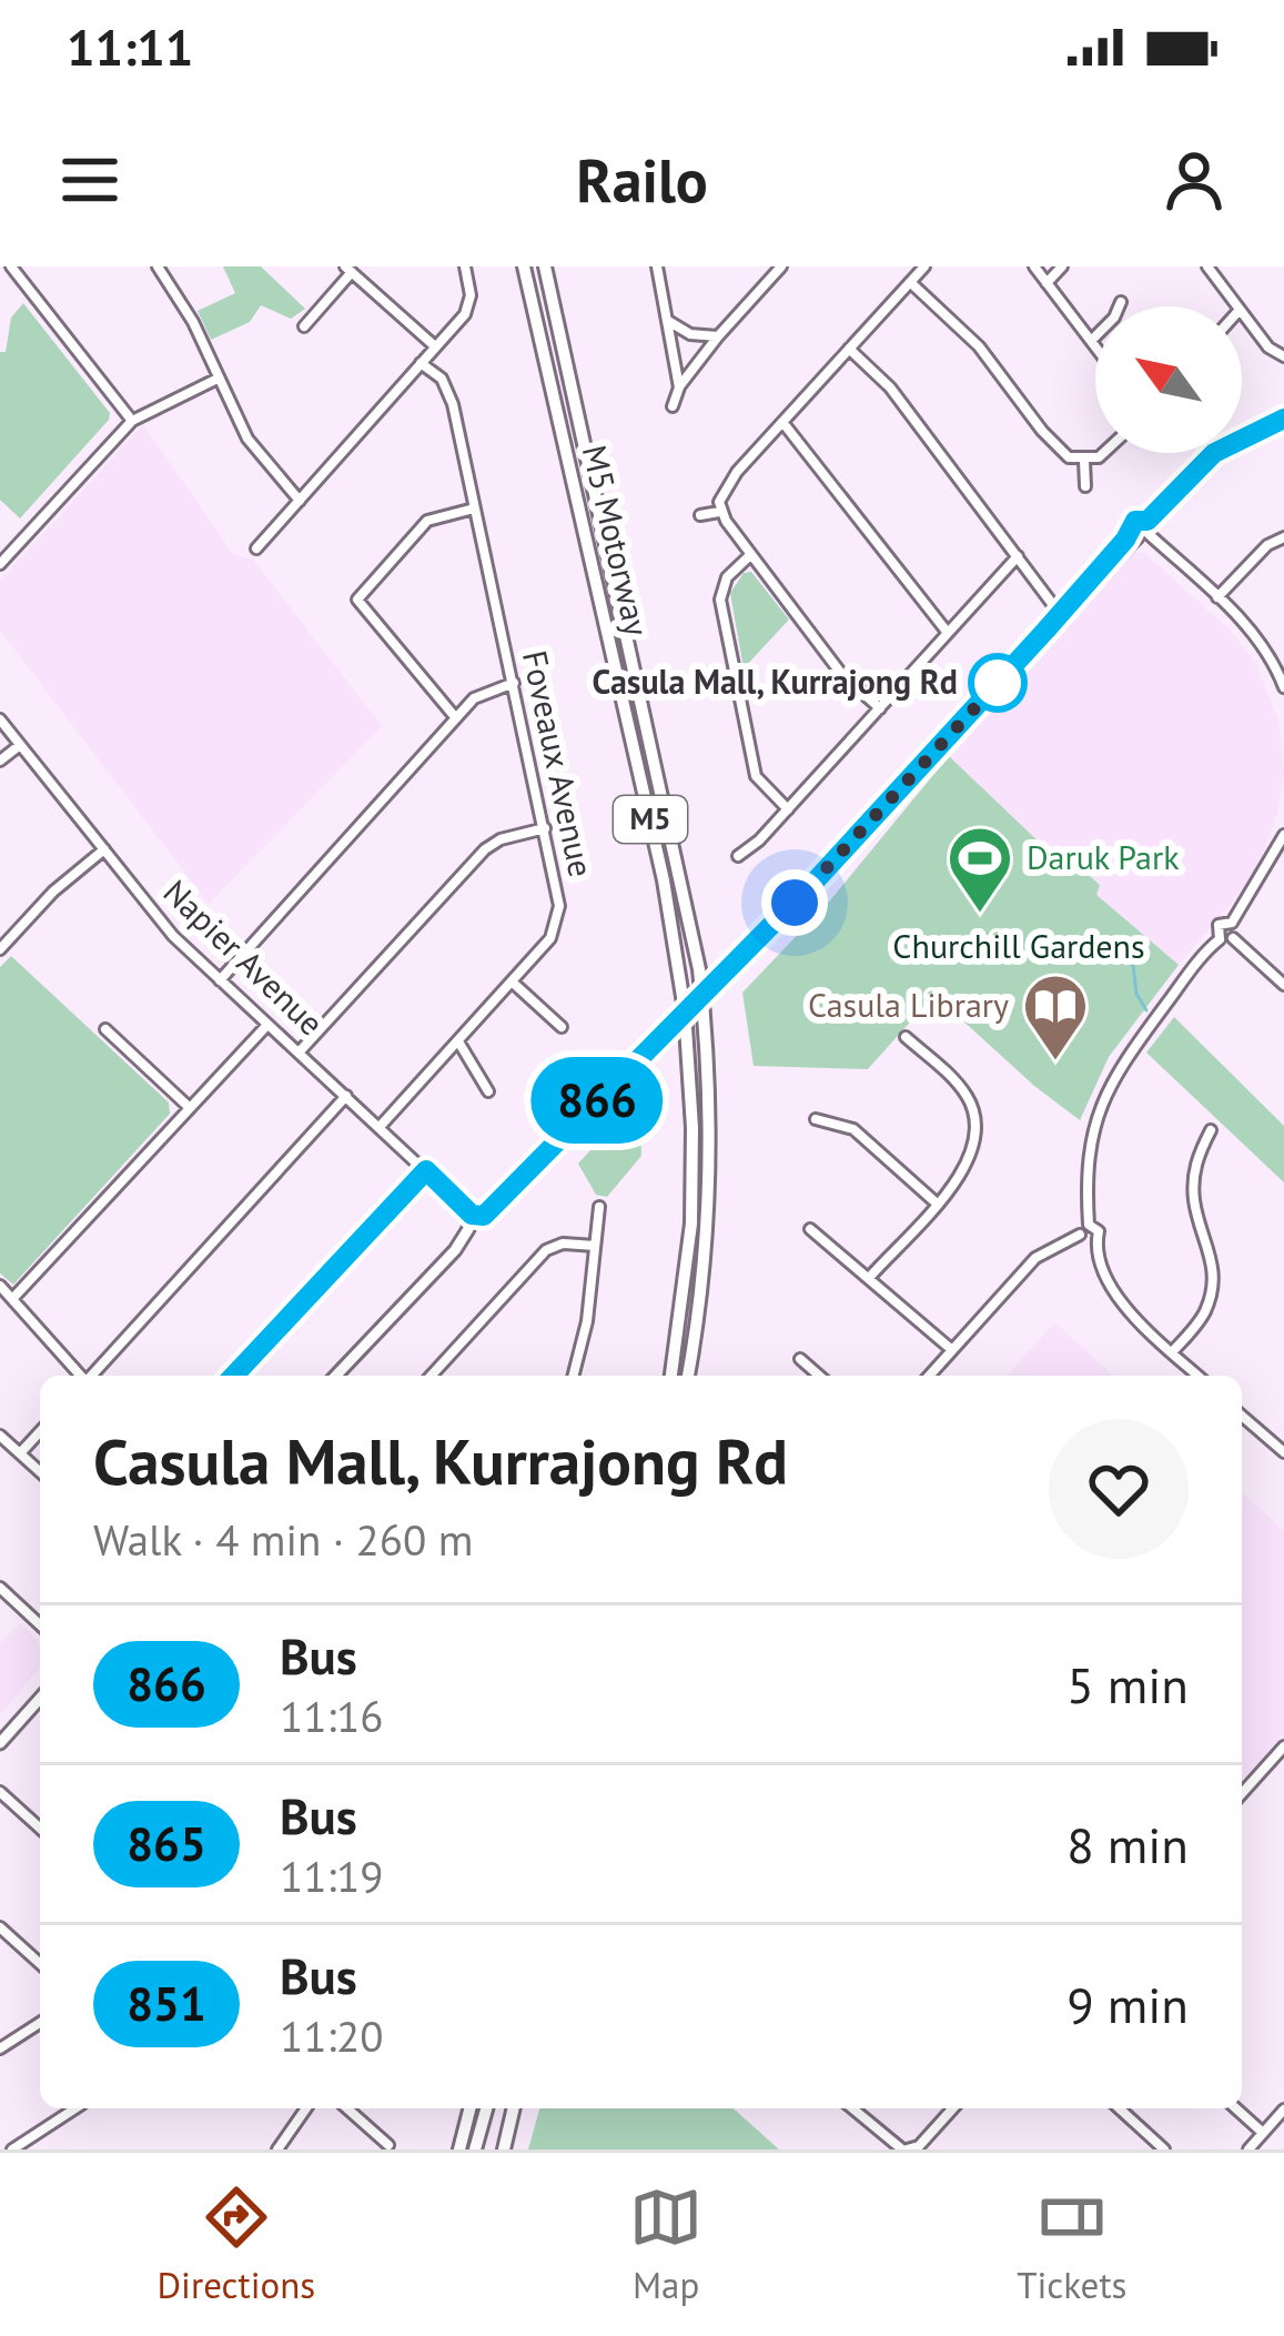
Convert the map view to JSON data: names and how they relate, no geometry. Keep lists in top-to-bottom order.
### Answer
{
  "streets": {
    "highway": ["M5 Motorway", "M5"],
    "street": ["Foveaux Avenue", "Napier Avenue"]
  },
  "crossings": [
    ["Foveaux Avenue", "Napier Avenue"]
  ],
  "parks": ["Churchill Gardens"],
  "places": {
    "other": ["Casula Mall, Kurrajong Rd"],
    "sports": ["Daruk Park"],
    "library": ["Casula Library"]
  },
  "lines": ["bus line 866"],
  "north": "top left",
  "page": {
    "status": "11:11",
    "header": "Railo",
    "on_map": "866",
    "heading": ["Casula Mall, Kurrajong Rd", "Walk · 4 min · 260 m"],
    "list": [
      {
        "mark": "866",
        "name": "Bus",
        "note": "11:16",
        "value": "5 min"
      },
      {
        "mark": "865",
        "name": "Bus",
        "note": "11:19",
        "value": "8 min"
      },
      {
        "mark": "851",
        "name": "Bus",
        "note": "11:20",
        "value": "9 min"
      }
    ],
    "tabs": ["Directions", "Map", "Tickets"]
  }
}
